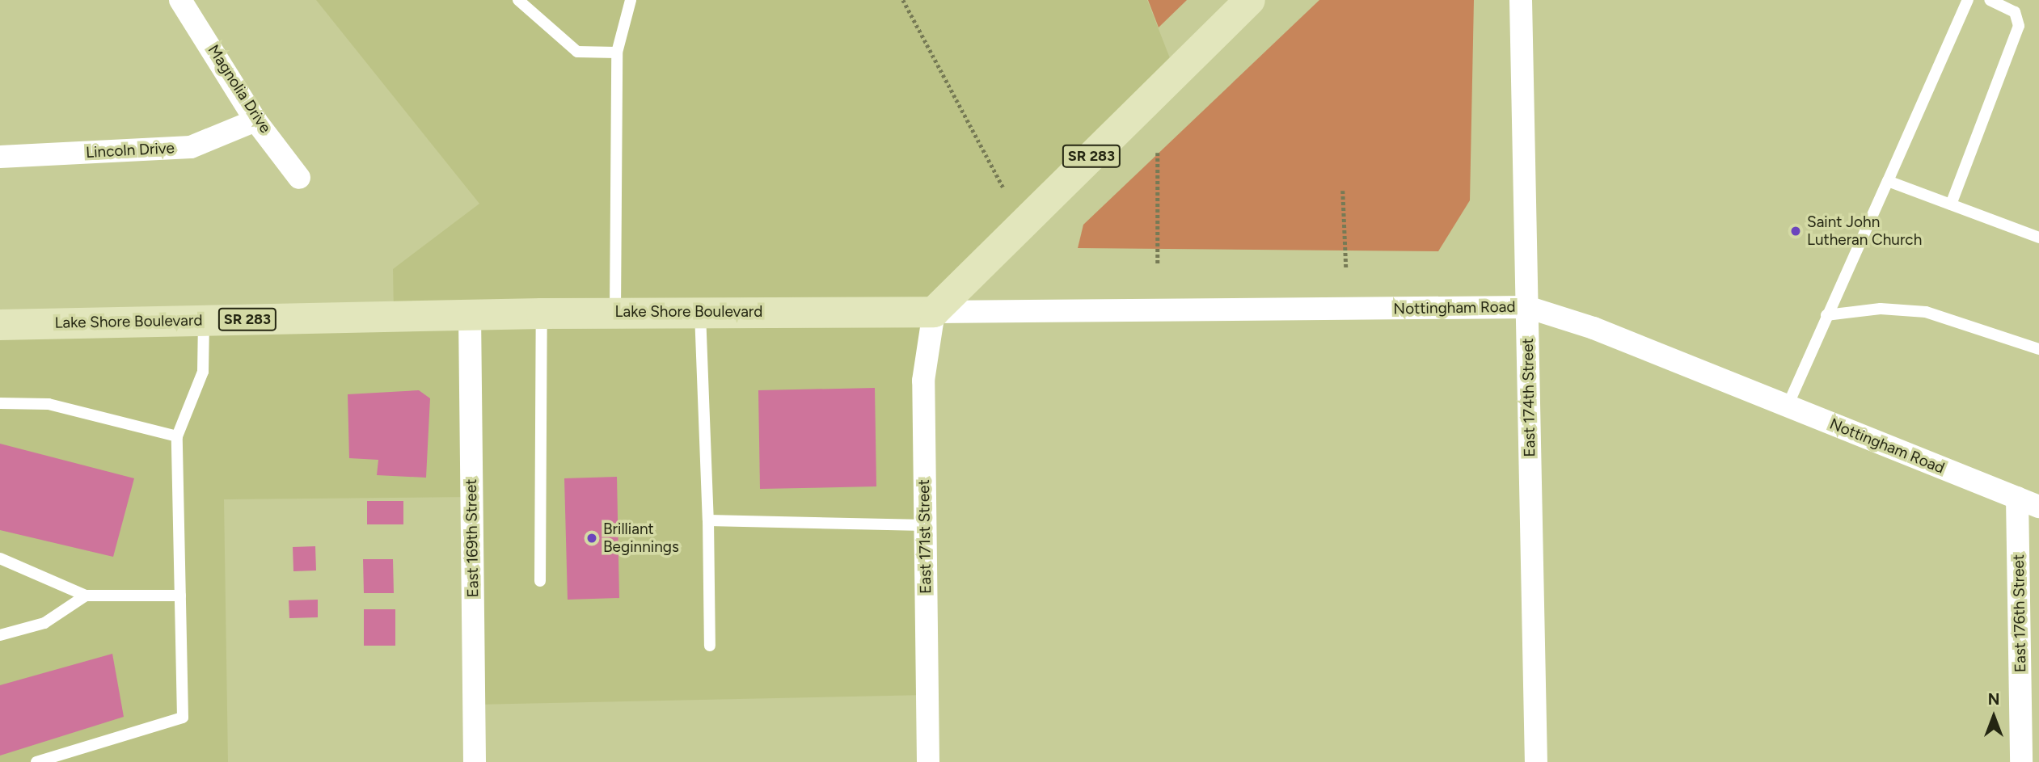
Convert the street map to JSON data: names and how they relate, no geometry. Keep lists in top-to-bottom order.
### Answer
{
  "streets": {
    "main road": ["SR 283", "Lake Shore Boulevard"],
    "street": [
      "Magnolia Drive",
      "Lincoln Drive",
      "Nottingham Road",
      "East 174th Street",
      "East 171st Street",
      "East 169th Street",
      "East 176th Street"
    ]
  },
  "crossings": [
    ["Magnolia Drive", "Lincoln Drive"],
    ["SR 283", "Nottingham Road"],
    ["SR 283", "Lake Shore Boulevard"],
    ["SR 283", "East 171st Street"],
    ["Nottingham Road", "Lake Shore Boulevard"],
    ["Nottingham Road", "East 174th Street"],
    ["Nottingham Road", "East 171st Street"],
    ["Nottingham Road", "East 176th Street"],
    ["Lake Shore Boulevard", "East 171st Street"],
    ["Lake Shore Boulevard", "East 169th Street"]
  ],
  "places": ["Saint John Lutheran Church", "Brilliant Beginnings"],
  "north": "top"
}
